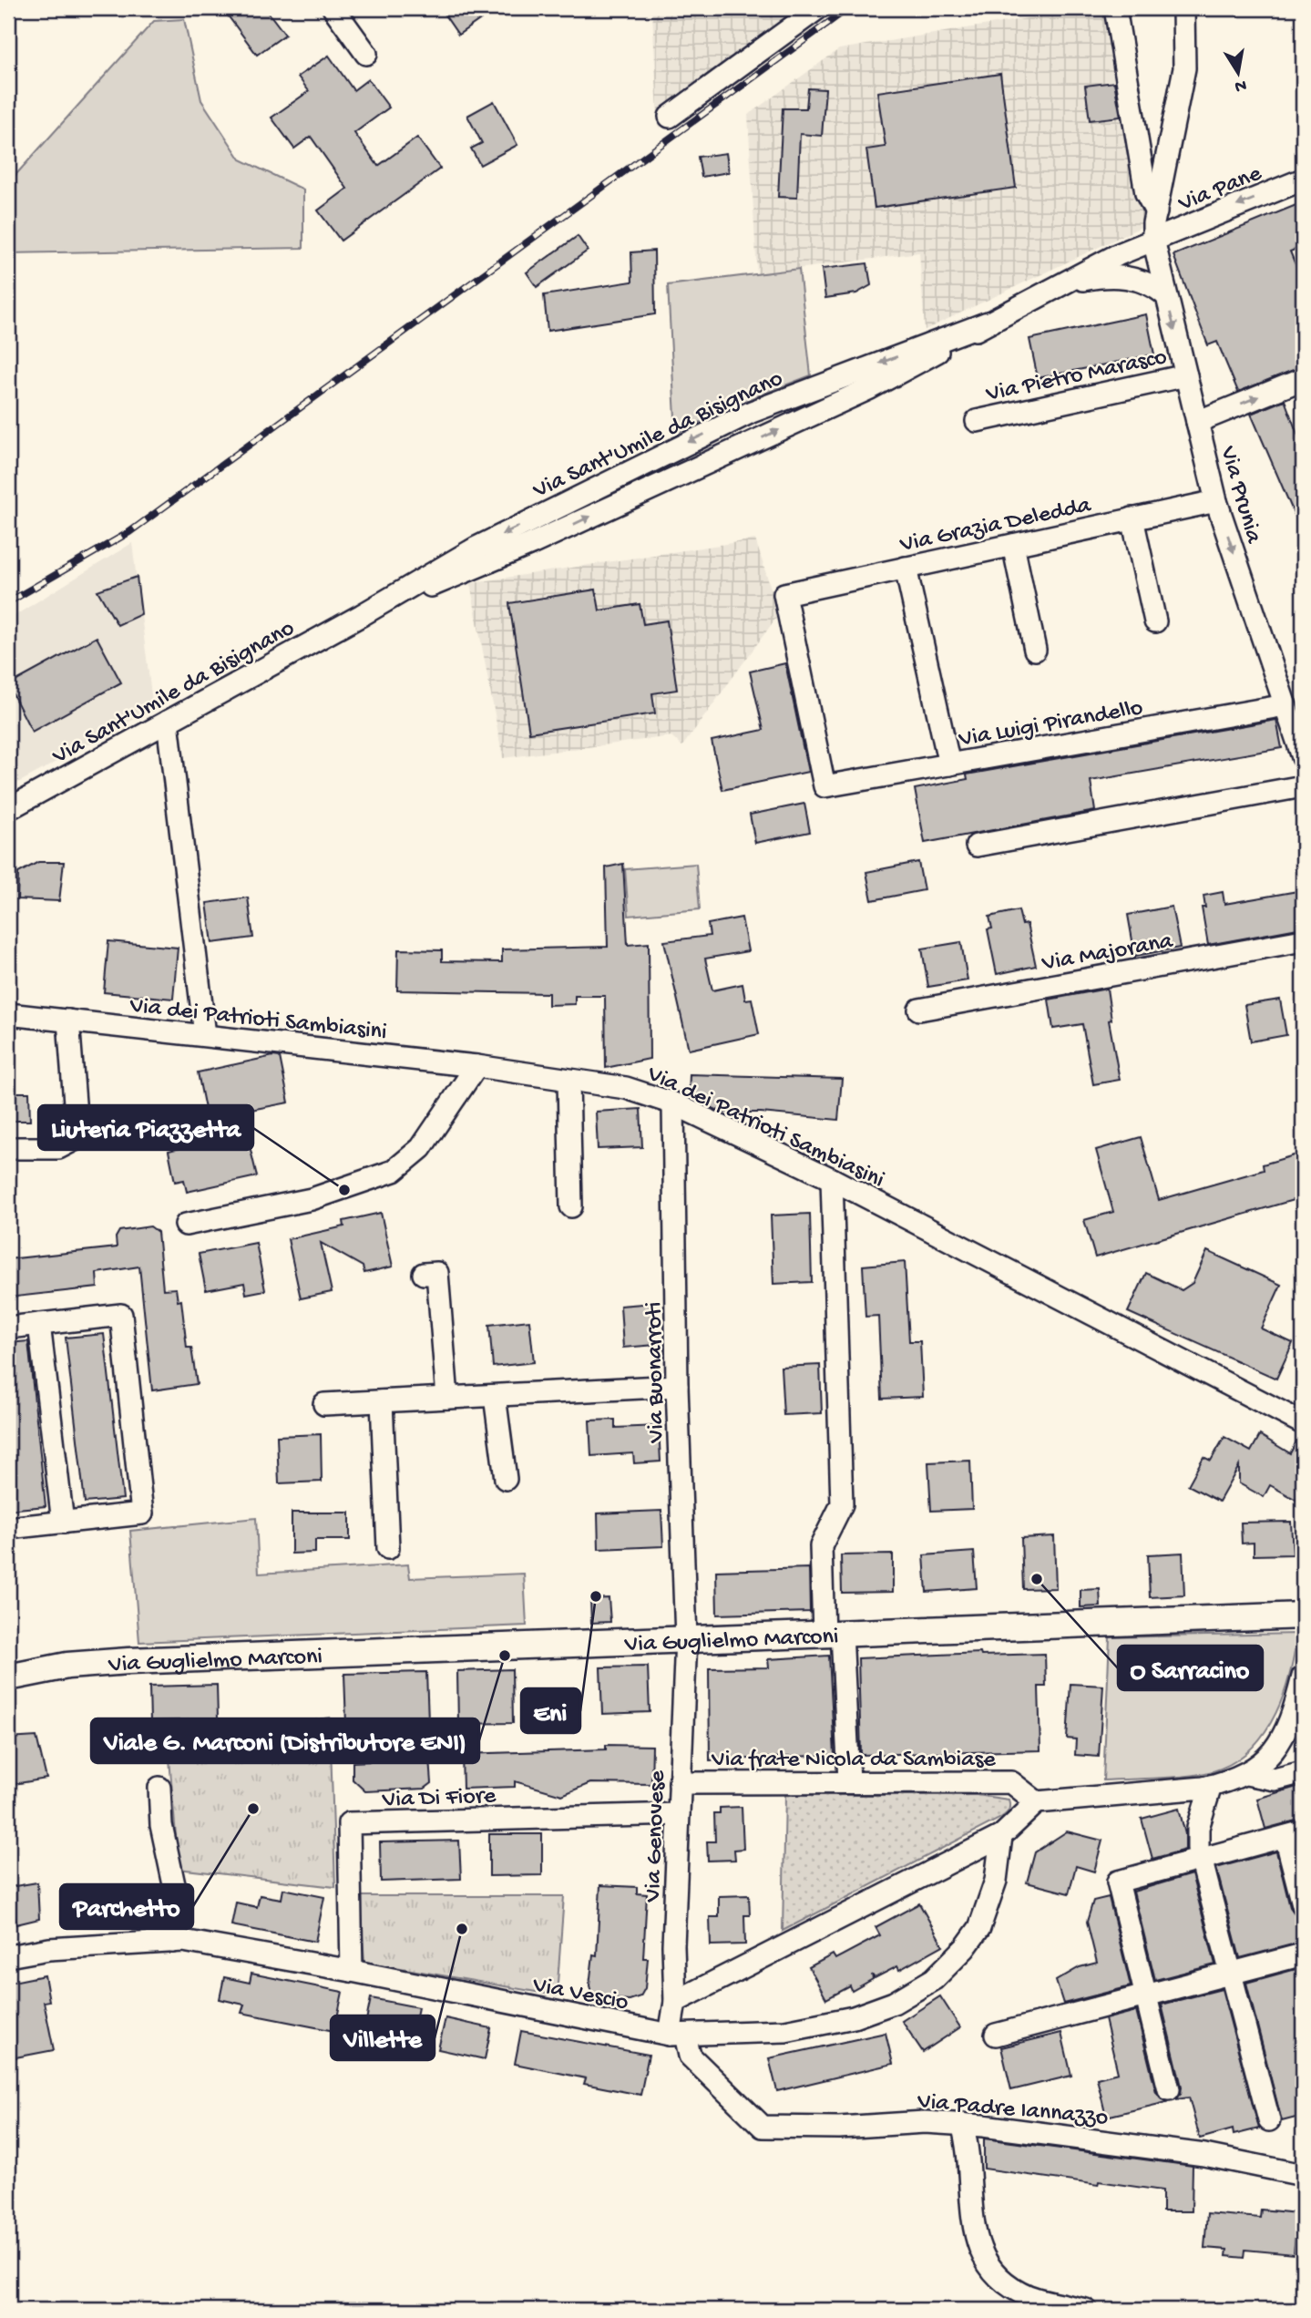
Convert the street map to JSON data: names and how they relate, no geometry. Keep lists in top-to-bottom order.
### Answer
{
  "streets": {
    "main road": ["Via Guglielmo Marconi"],
    "street": [
      "Via Pane",
      "Via Pietro Marasco",
      "Via Sant'Umile da Bisignano",
      "Via Prunia",
      "Via Grazia Deledda",
      "Via Luigi Pirandello",
      "Via Majorana",
      "Via dei Patrioti Sambiasini",
      "Via Buonarroti",
      "Via frate Nicola da Sambiase",
      "Via Di Fiore",
      "Via Genovese",
      "Via Vescio",
      "Via Padre Iannazzo"
    ]
  },
  "crossings": [
    ["Via Pane", "Via Sant'Umile da Bisignano"],
    ["Via Pane", "Via Prunia"],
    ["Via Pietro Marasco", "Via Prunia"],
    ["Via Prunia", "Via Grazia Deledda"],
    ["Via Prunia", "Via Luigi Pirandello"],
    ["Via Grazia Deledda", "Via Luigi Pirandello"],
    ["Via dei Patrioti Sambiasini", "Via Buonarroti"],
    ["Via Buonarroti", "Via Guglielmo Marconi"],
    ["Via Buonarroti", "Via Genovese"],
    ["Via Guglielmo Marconi", "Via Genovese"],
    ["Via frate Nicola da Sambiase", "Via Genovese"],
    ["Via Di Fiore", "Via Genovese"],
    ["Via Di Fiore", "Via Vescio"],
    ["Via Genovese", "Via Vescio"],
    ["Via Genovese", "Via Padre Iannazzo"],
    ["Via Vescio", "Via Padre Iannazzo"]
  ],
  "one_way": ["Via Pane"],
  "places": [
    "Liuteria Piazzetta",
    "O Sarracino",
    "Eni",
    "Viale G. Marconi (Distributore ENI)",
    "Parchetto",
    "Villette"
  ],
  "north": "bottom"
}
